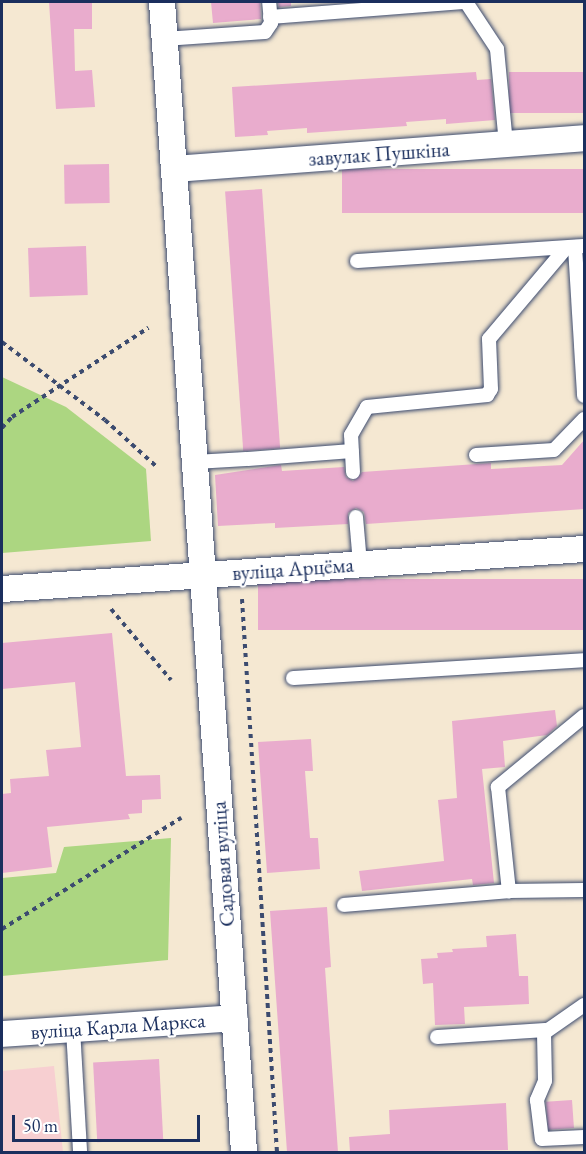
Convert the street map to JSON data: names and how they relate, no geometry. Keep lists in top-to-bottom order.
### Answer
{
  "streets": {
    "street": [
      "завулак Пушкіна",
      "вуліца Арцёма",
      "Садовая вуліца",
      "вуліца Карла Маркса"
    ]
  },
  "crossings": [
    ["вуліца Арцёма", "Садовая вуліца"],
    ["Садовая вуліца", "вуліца Карла Маркса"]
  ],
  "scale_bar": "50 m"
}
